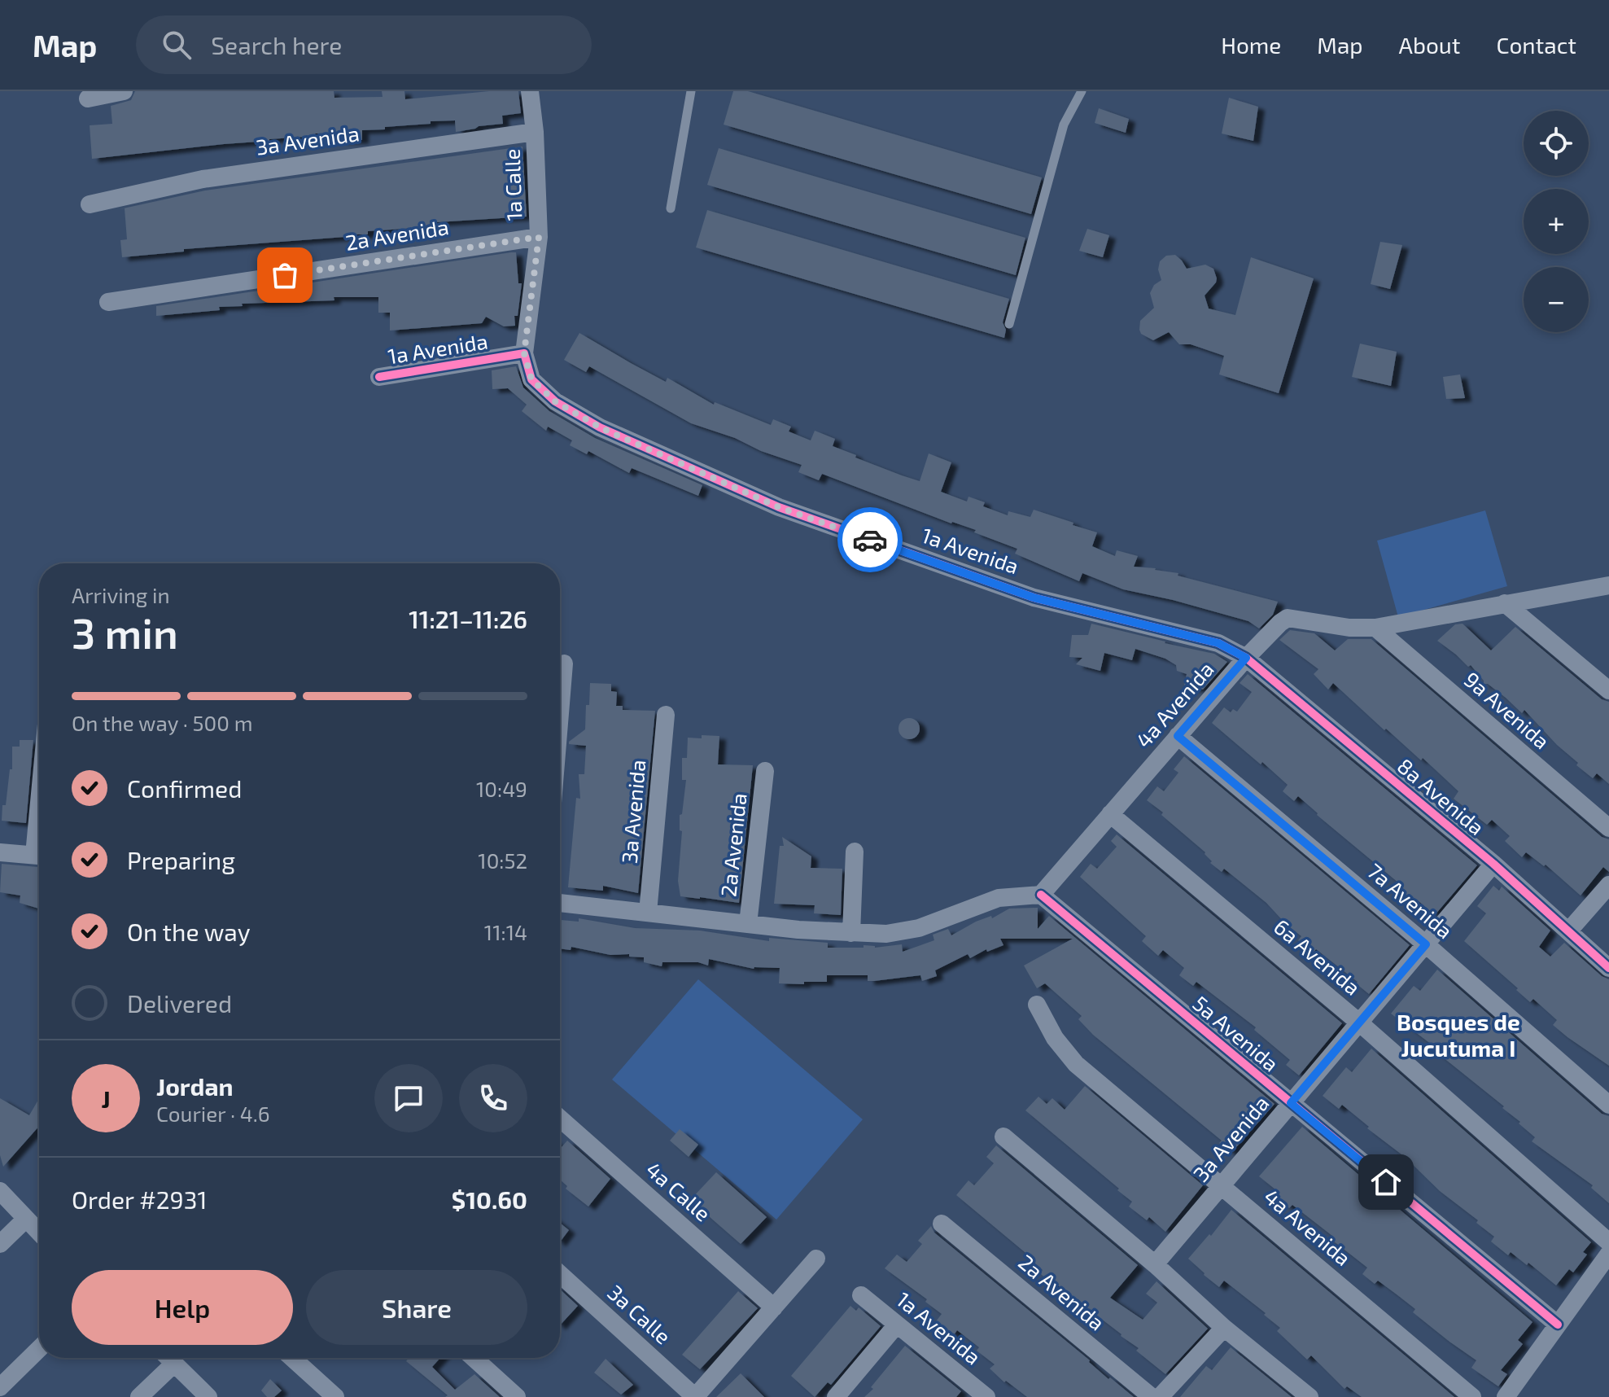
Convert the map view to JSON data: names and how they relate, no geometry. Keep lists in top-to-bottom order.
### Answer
{
  "streets": {
    "street": [
      "3a Avenida",
      "1a Calle",
      "2a Avenida",
      "1a Avenida",
      "4a Avenida",
      "9a Avenida",
      "8a Avenida",
      "7a Avenida",
      "6a Avenida",
      "5a Avenida",
      "4a Calle",
      "3a Calle"
    ]
  },
  "crossings": [
    ["3a Avenida", "1a Calle"],
    ["3a Avenida", "4a Avenida"],
    ["3a Avenida", "8a Avenida"],
    ["3a Avenida", "7a Avenida"],
    ["3a Avenida", "6a Avenida"],
    ["3a Avenida", "5a Avenida"],
    ["1a Calle", "2a Avenida"],
    ["1a Calle", "1a Avenida"],
    ["1a Avenida", "4a Avenida"],
    ["1a Avenida", "8a Avenida"],
    ["4a Avenida", "9a Avenida"],
    ["4a Avenida", "8a Avenida"],
    ["4a Avenida", "7a Avenida"],
    ["4a Avenida", "6a Avenida"],
    ["4a Avenida", "5a Avenida"]
  ],
  "districts": ["Bosques de Jucutuma I"],
  "page": {
    "header": "Map",
    "search": "Search here",
    "nav": [
      "Home",
      "Map",
      "About",
      "Contact"
    ],
    "map_buttons": ["+", "−"],
    "heading": ["3 min", "Arriving in", "11:21–11:26"],
    "panel": [
      "Jordan",
      "Courier · 4.6",
      "Order #2931",
      "$10.60"
    ],
    "bar": "On the way · 500 m",
    "list": [
      ["Confirmed", "10:49"],
      ["Preparing", "10:52"],
      ["On the way", "11:14"],
      "Delivered"
    ],
    "round": "J",
    "buttons": ["Help", "Share"]
  }
}
